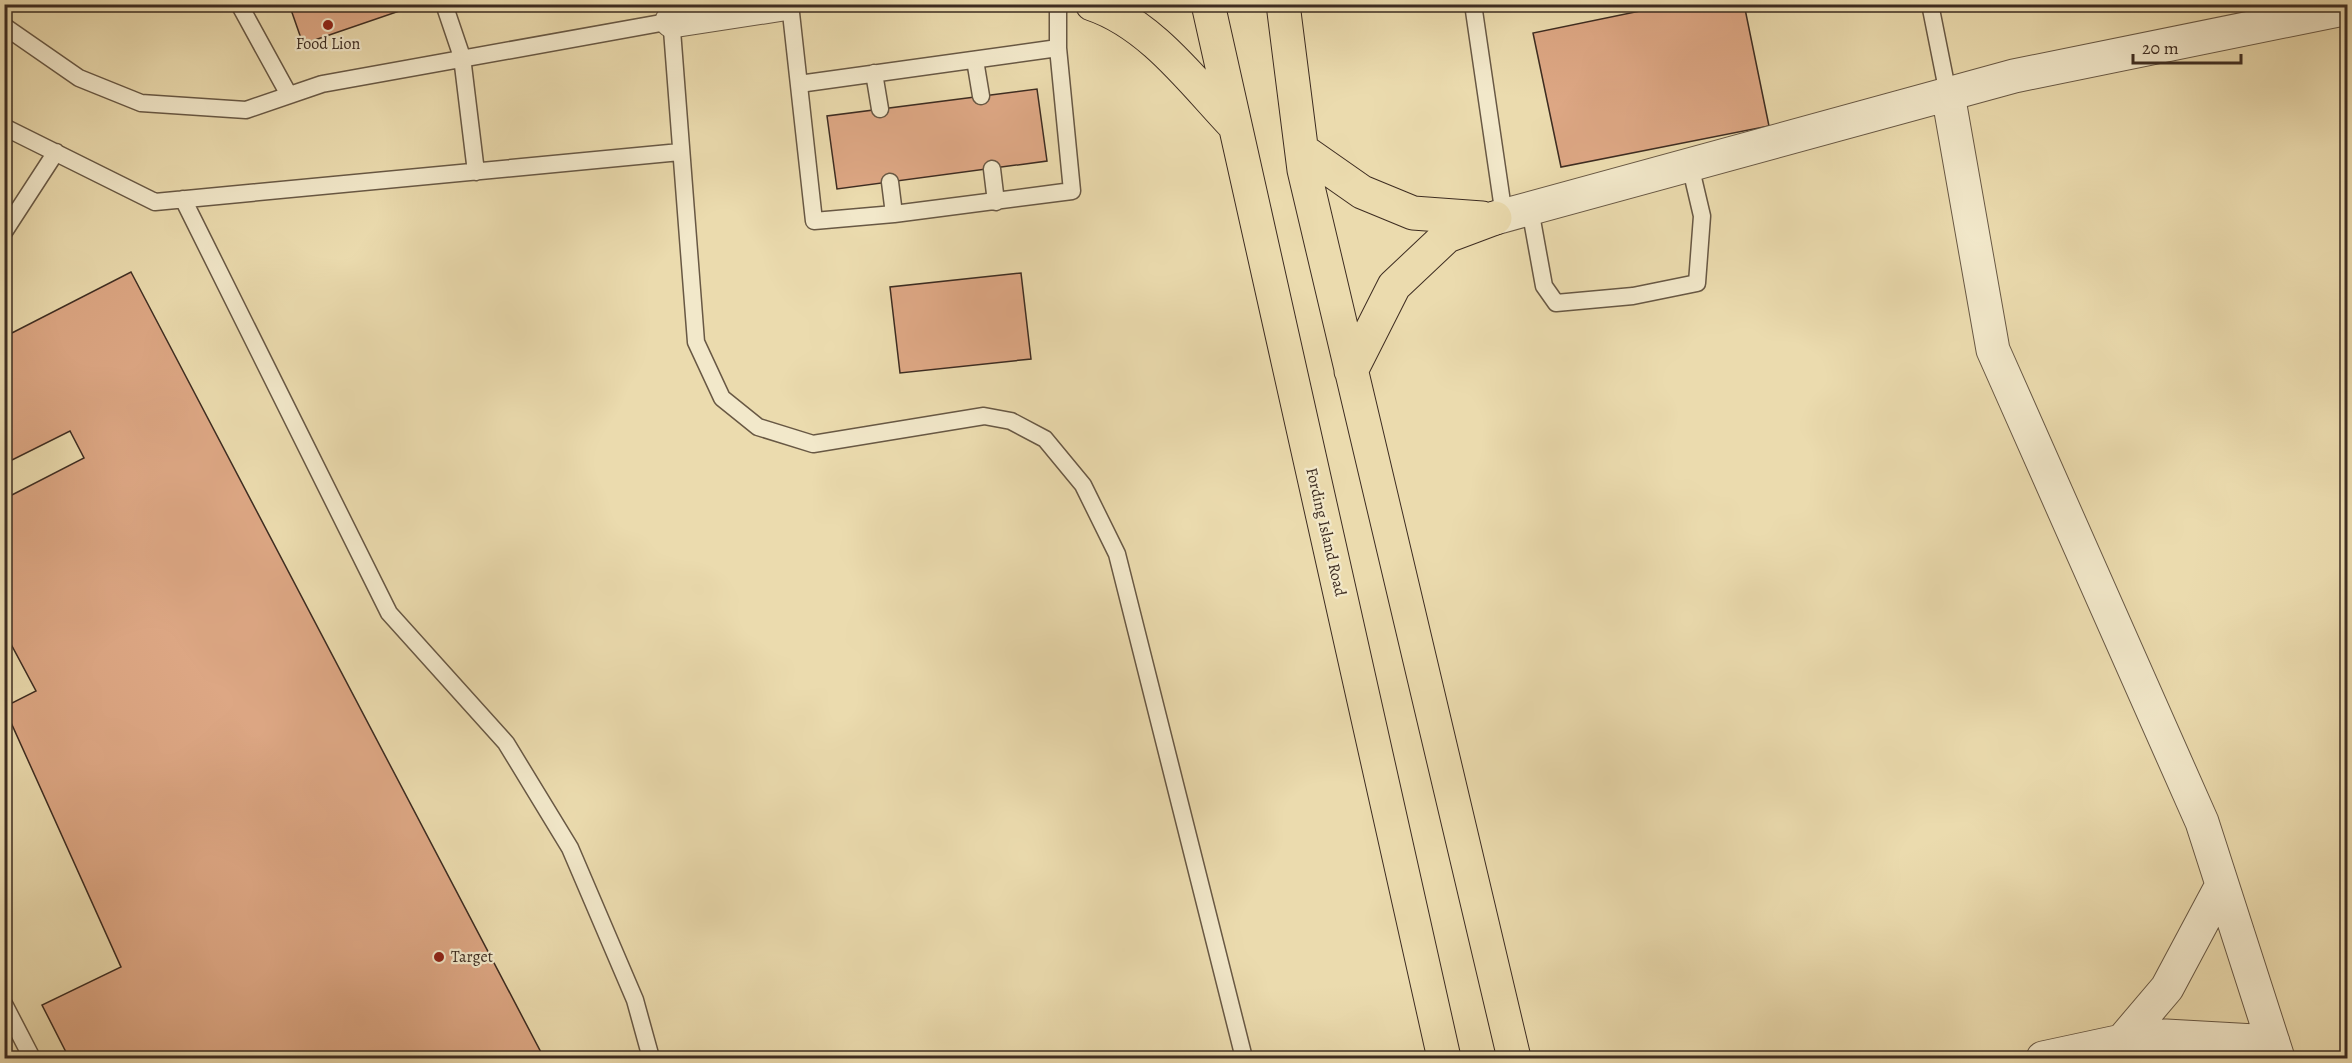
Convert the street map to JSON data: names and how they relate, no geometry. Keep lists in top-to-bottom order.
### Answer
{
  "streets": {
    "highway": ["Fording Island Road"]
  },
  "places": ["Food Lion", "Target"],
  "scale_bar": "20 m"
}
